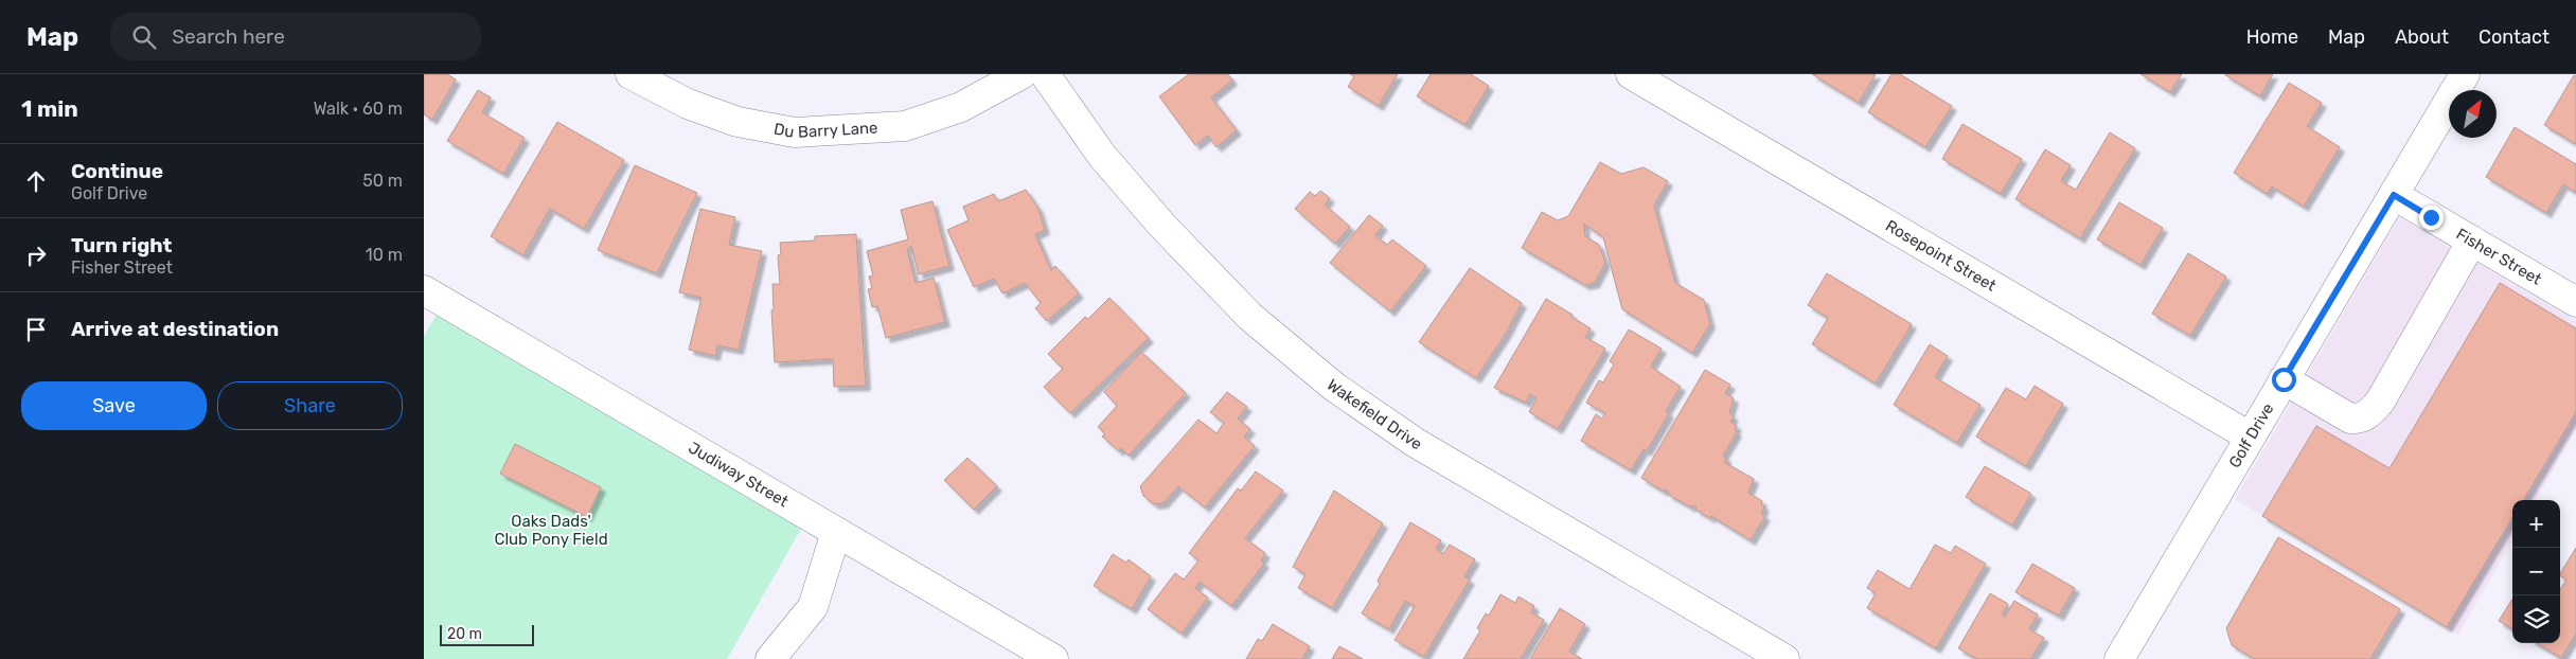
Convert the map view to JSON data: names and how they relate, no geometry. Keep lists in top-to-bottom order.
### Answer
{
  "streets": {
    "street": [
      "Du Barry Lane",
      "Rosepoint Street",
      "Fisher Street",
      "Wakefield Drive",
      "Golf Drive",
      "Judiway Street"
    ]
  },
  "crossings": [
    ["Rosepoint Street", "Golf Drive"],
    ["Fisher Street", "Golf Drive"]
  ],
  "parks": ["Oaks Dads' Club Pony Field"],
  "scale_bar": "20 m",
  "north": "top right",
  "page": {
    "header": "Map",
    "search": "Search here",
    "nav": [
      "Home",
      "Map",
      "About",
      "Contact"
    ],
    "heading": ["1 min", "Walk · 60 m"],
    "list": [
      ["Continue", "Golf Drive", "50 m"],
      ["Turn right", "Fisher Street", "10 m"],
      "Arrive at destination"
    ],
    "buttons": ["Save", "Share"],
    "map_buttons": ["+", "−"],
    "scale": "20 m"
  }
}
